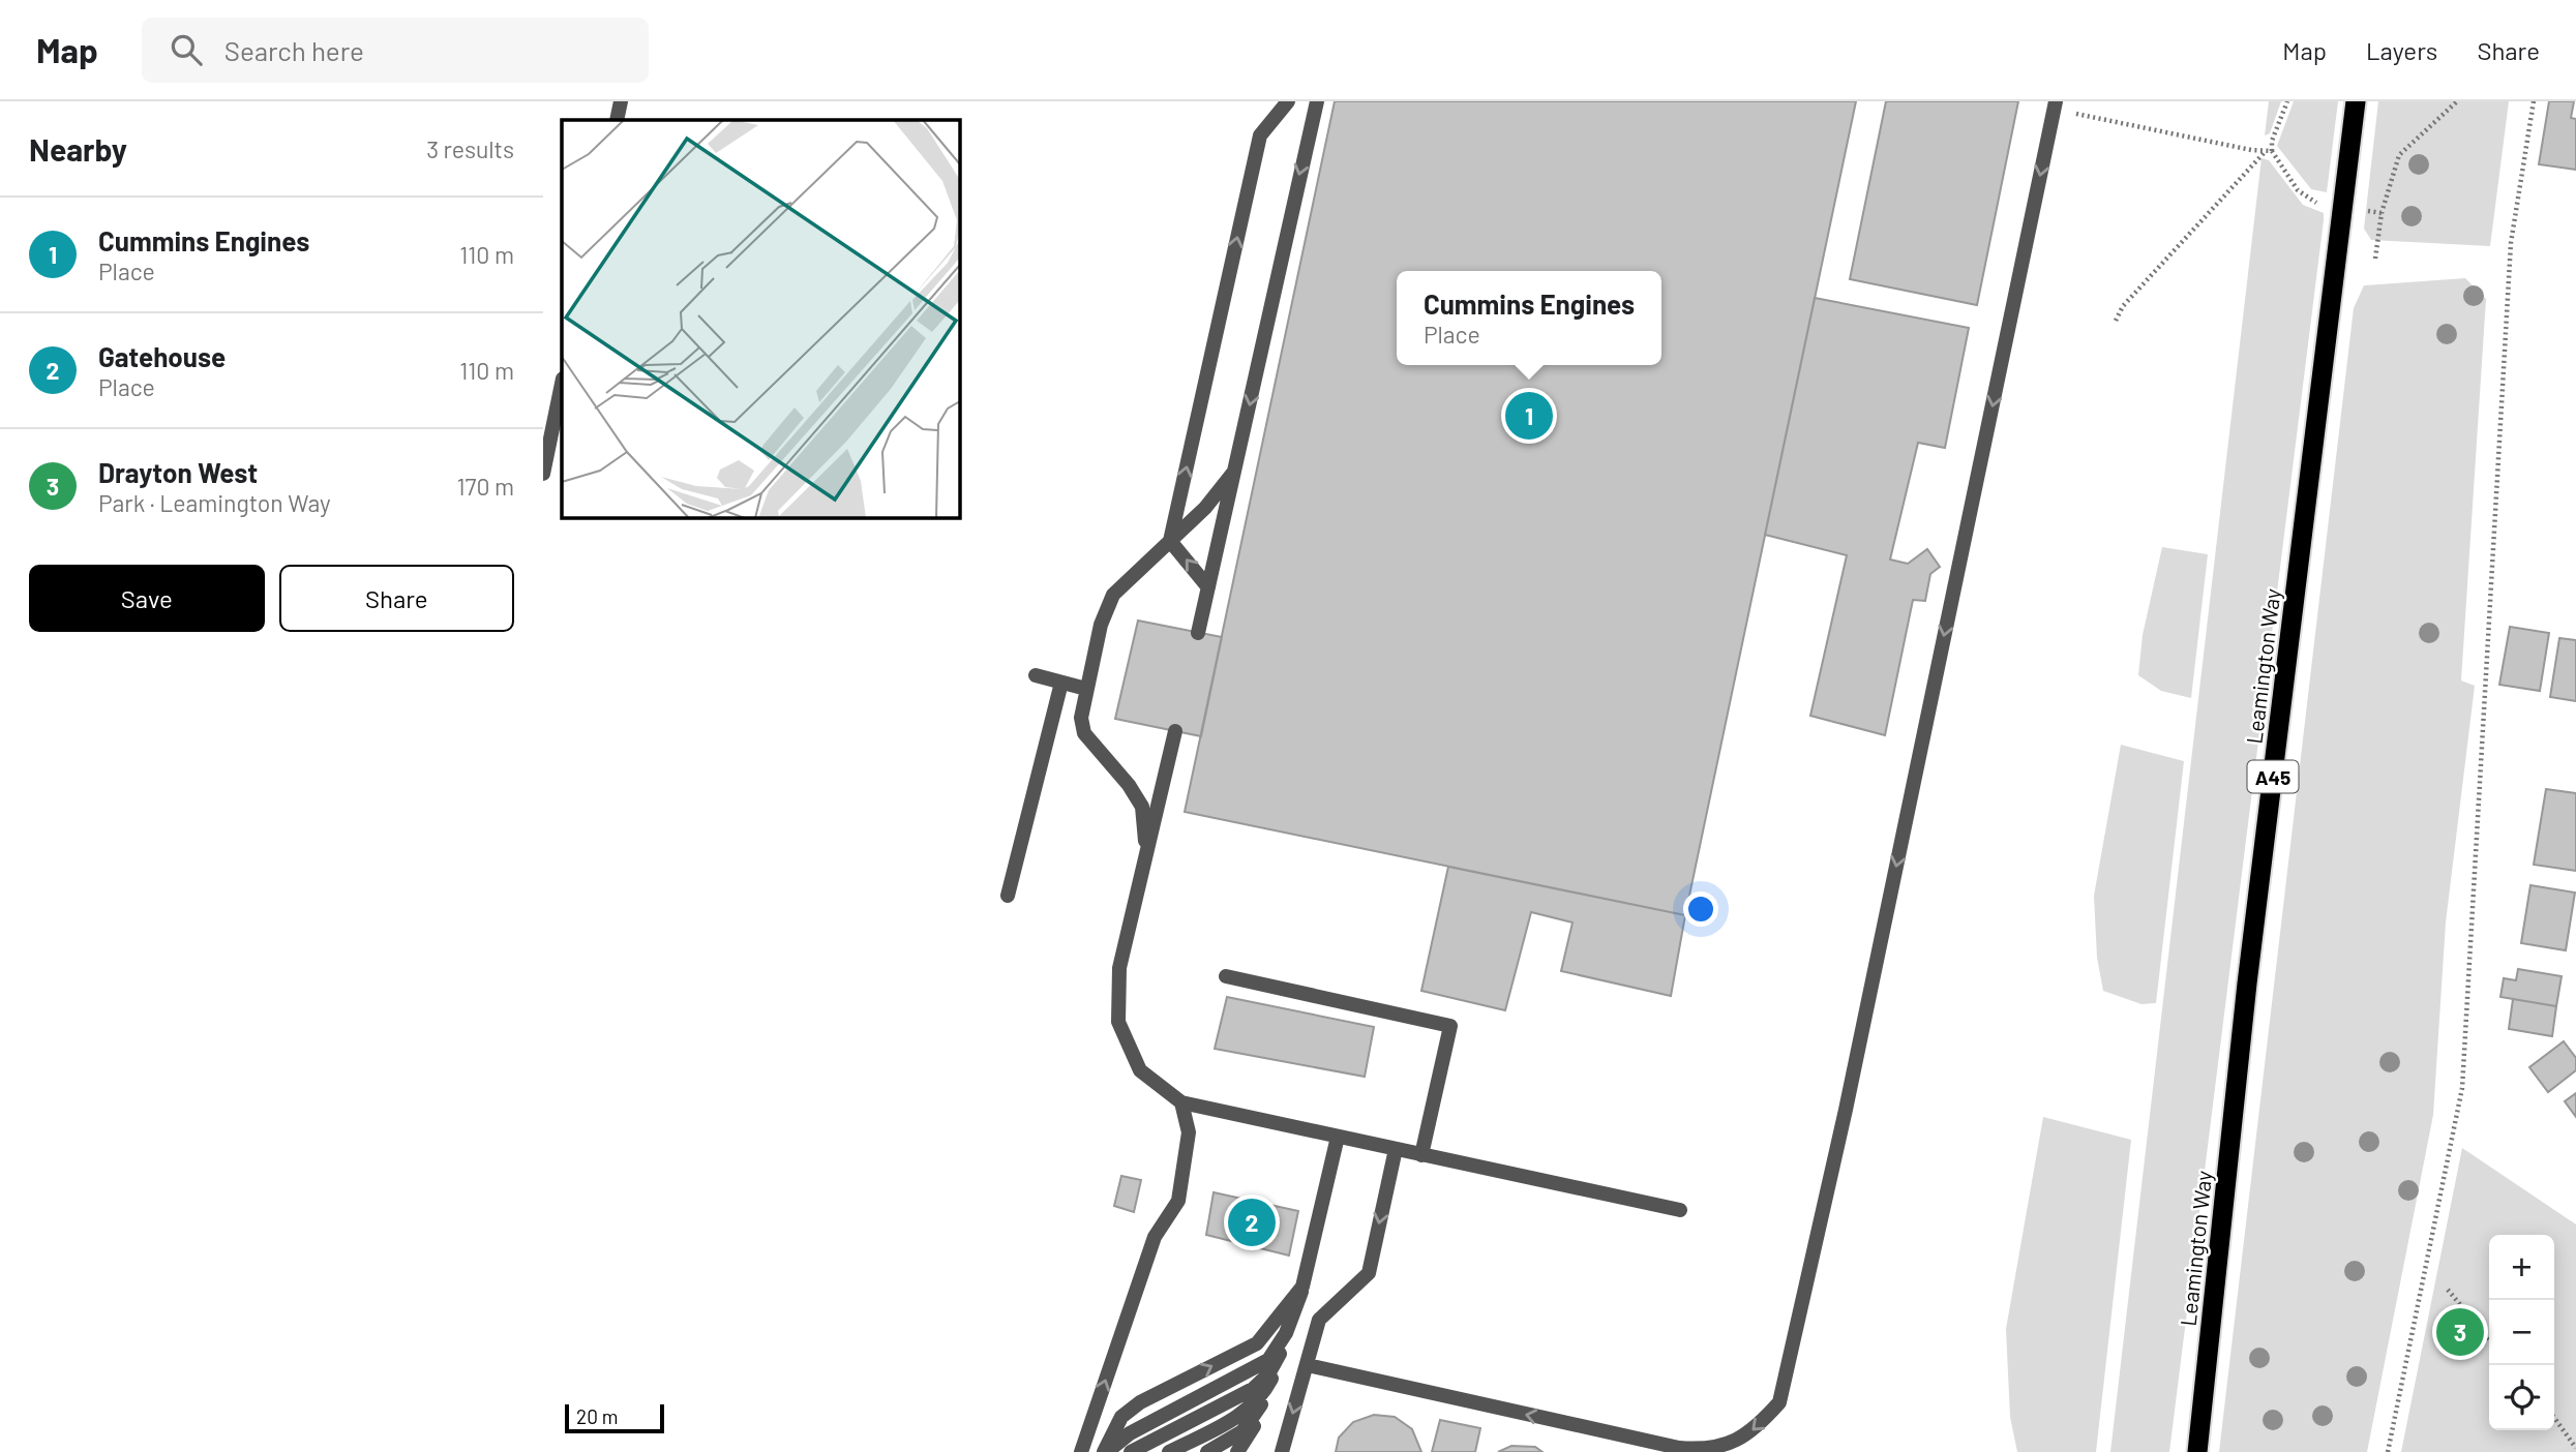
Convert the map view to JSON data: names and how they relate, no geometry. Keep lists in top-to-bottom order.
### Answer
{
  "streets": {
    "highway": ["Leamington Way", "A45"]
  },
  "scale_bar": "20 m",
  "page": {
    "header": "Map",
    "search": "Search here",
    "nav": ["Map", "Layers", "Share"],
    "heading": ["Nearby", "3 results"],
    "list": [
      {
        "mark": "1",
        "name": "Cummins Engines",
        "note": "Place",
        "value": "110 m"
      },
      {
        "mark": "2",
        "name": "Gatehouse",
        "note": "Place",
        "value": "110 m"
      },
      {
        "mark": "3",
        "name": "Drayton West",
        "note": "Park · Leamington Way",
        "value": "170 m"
      }
    ],
    "popup": ["Cummins Engines", "Place"],
    "pins": ["1", "2", "3"],
    "buttons": ["Save", "Share"],
    "map_buttons": ["+", "−"],
    "scale": "20 m"
  }
}
